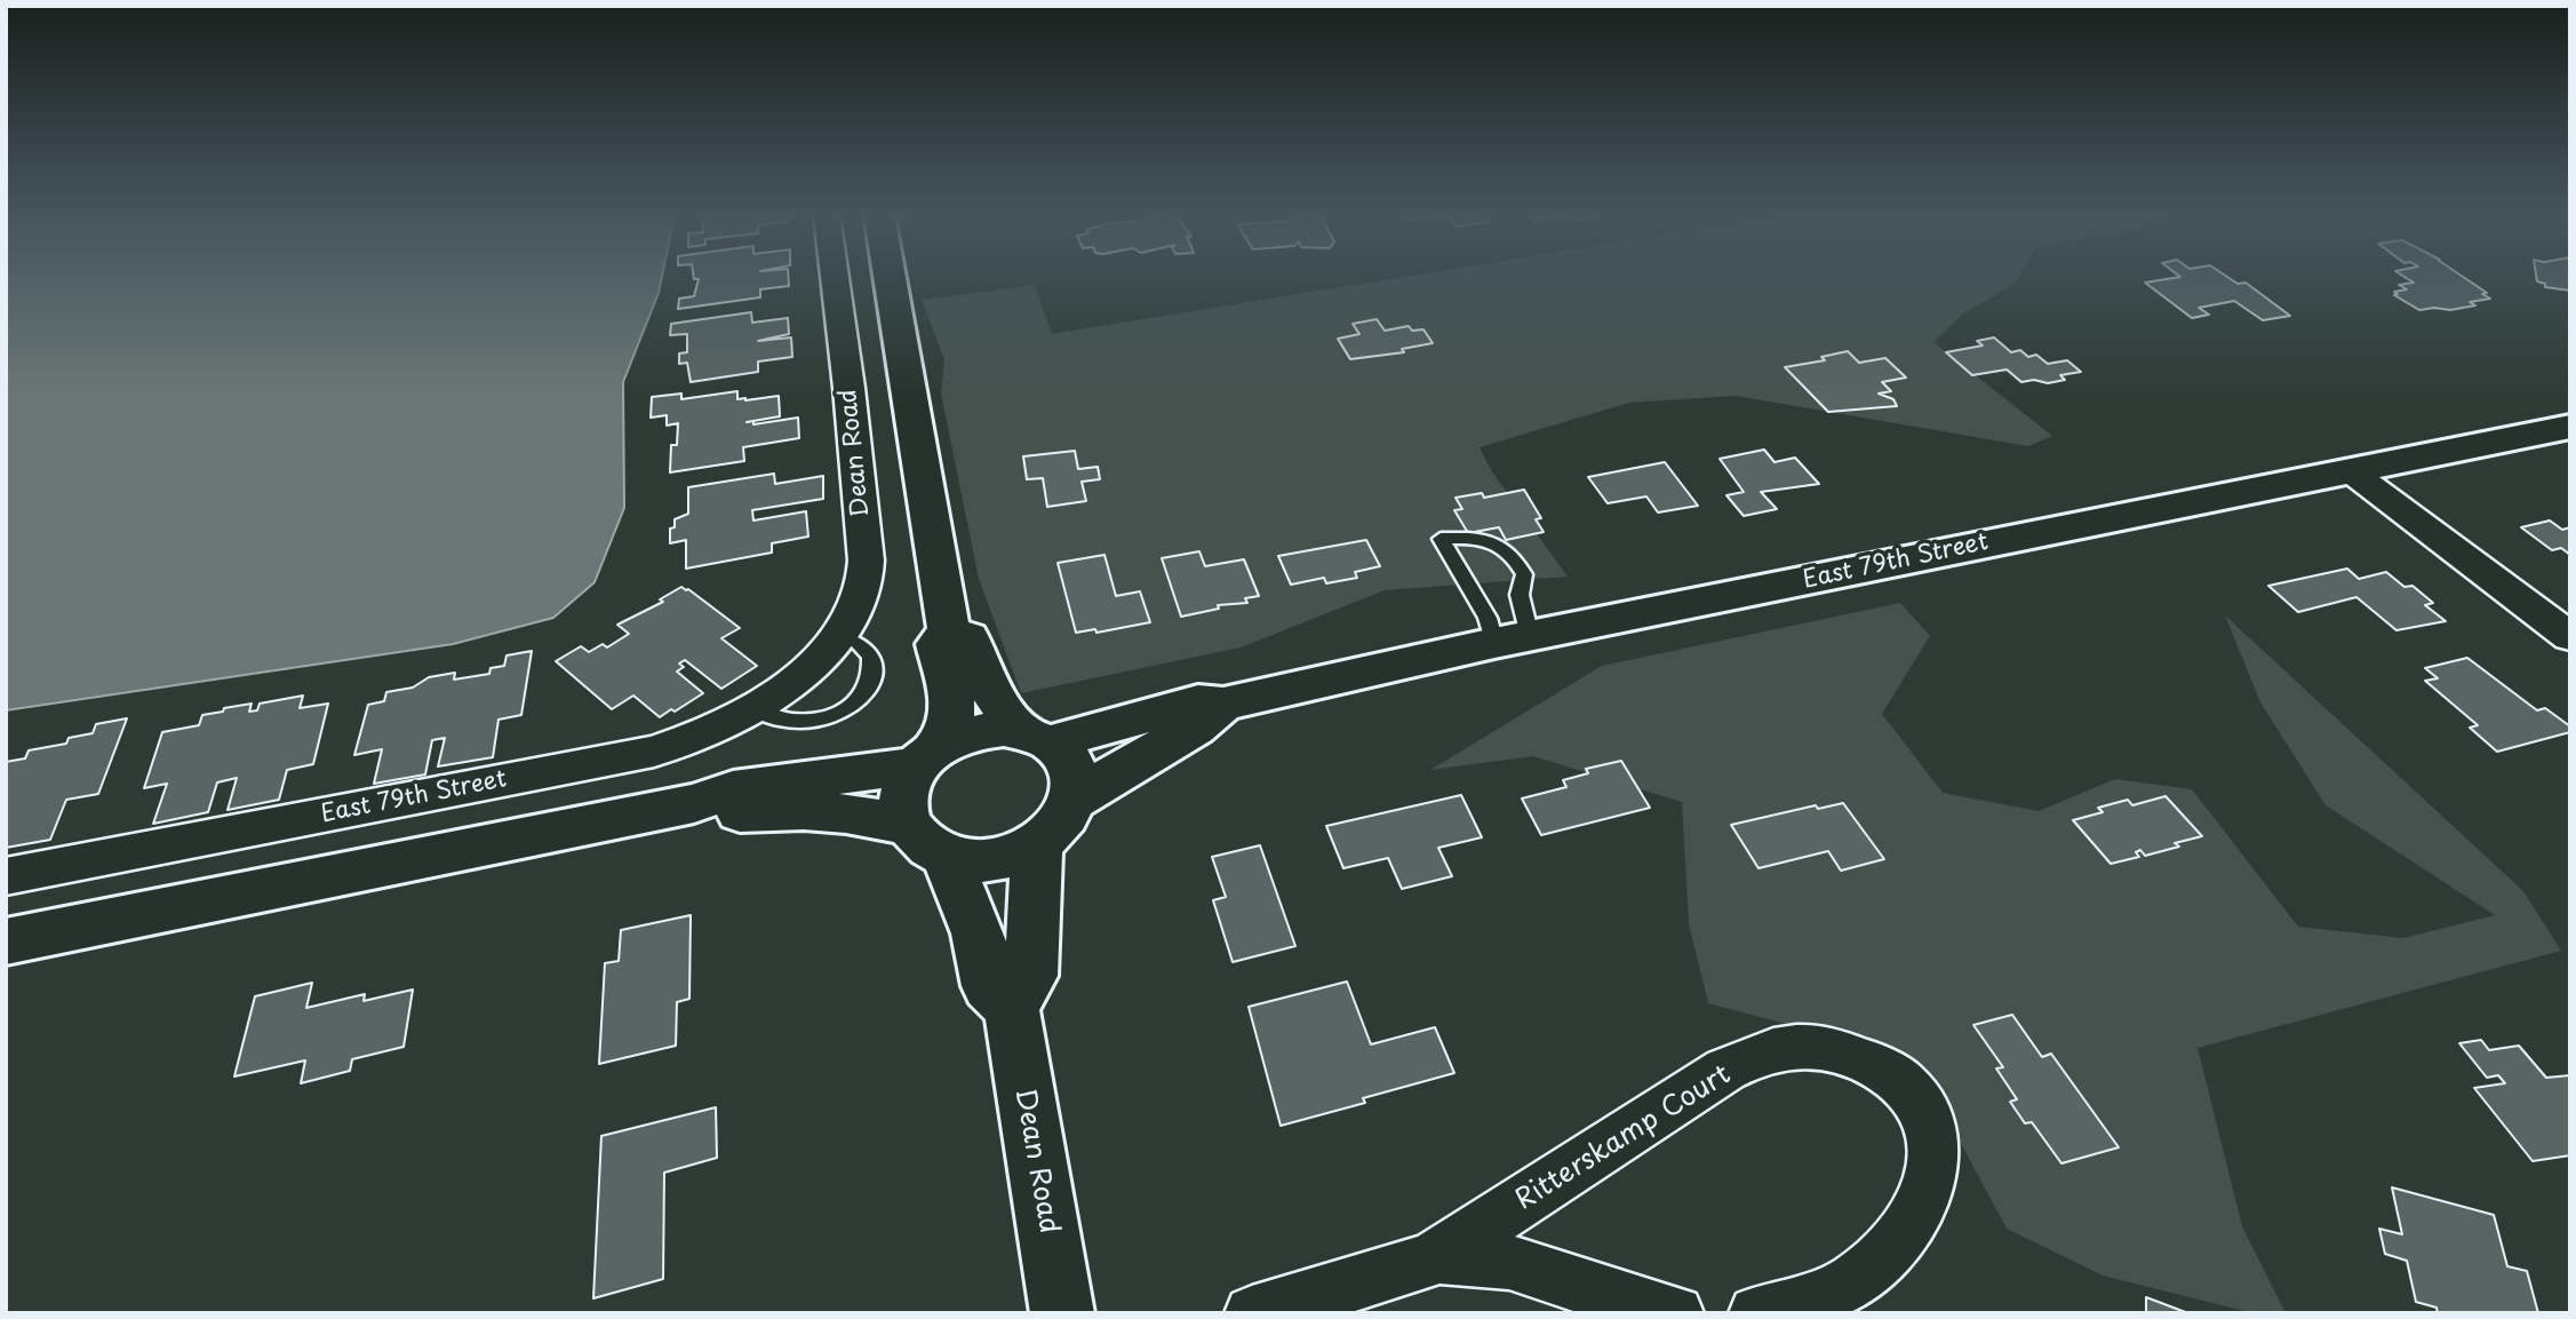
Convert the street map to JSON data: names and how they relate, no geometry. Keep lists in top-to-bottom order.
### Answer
{
  "streets": {
    "street": ["Dean Road", "East 79th Street", "Ritterskamp Court"]
  },
  "crossings": [
    ["Dean Road", "East 79th Street"]
  ]
}
